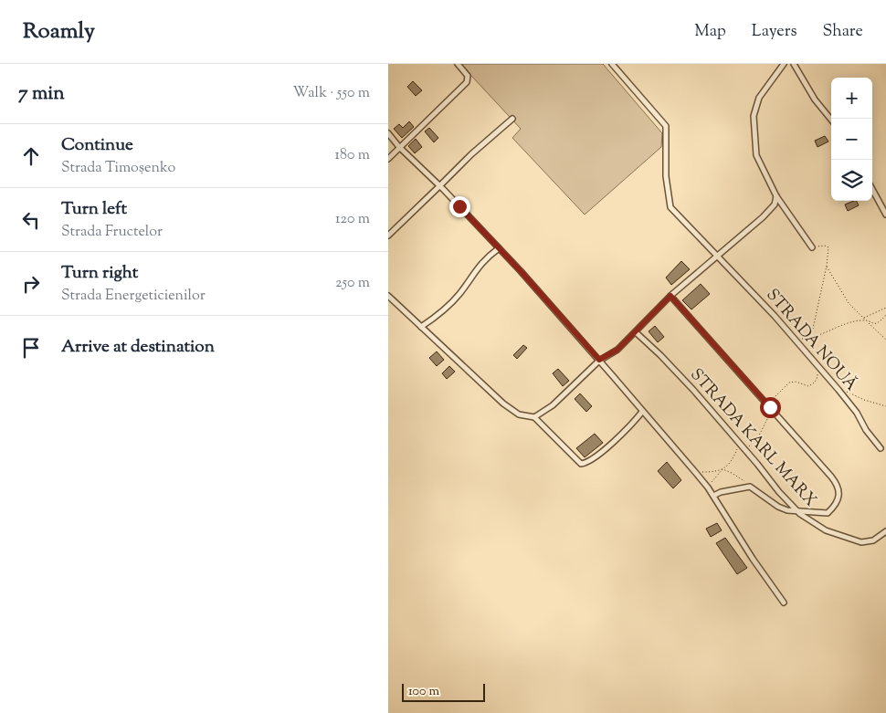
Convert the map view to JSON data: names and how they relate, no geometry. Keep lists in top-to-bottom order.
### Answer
{
  "streets": {
    "street": ["STRADA NOUĂ", "STRADA KARL MARX"]
  },
  "scale_bar": "100 m",
  "page": {
    "header": "Roamly",
    "nav": ["Map", "Layers", "Share"],
    "heading": ["7 min", "Walk · 550 m"],
    "map_buttons": ["+", "−"],
    "list": [
      ["Continue", "Strada Timoșenko", "180 m"],
      ["Turn left", "Strada Fructelor", "120 m"],
      ["Turn right", "Strada Energeticienilor", "250 m"],
      "Arrive at destination"
    ],
    "scale": "100 m"
  }
}
